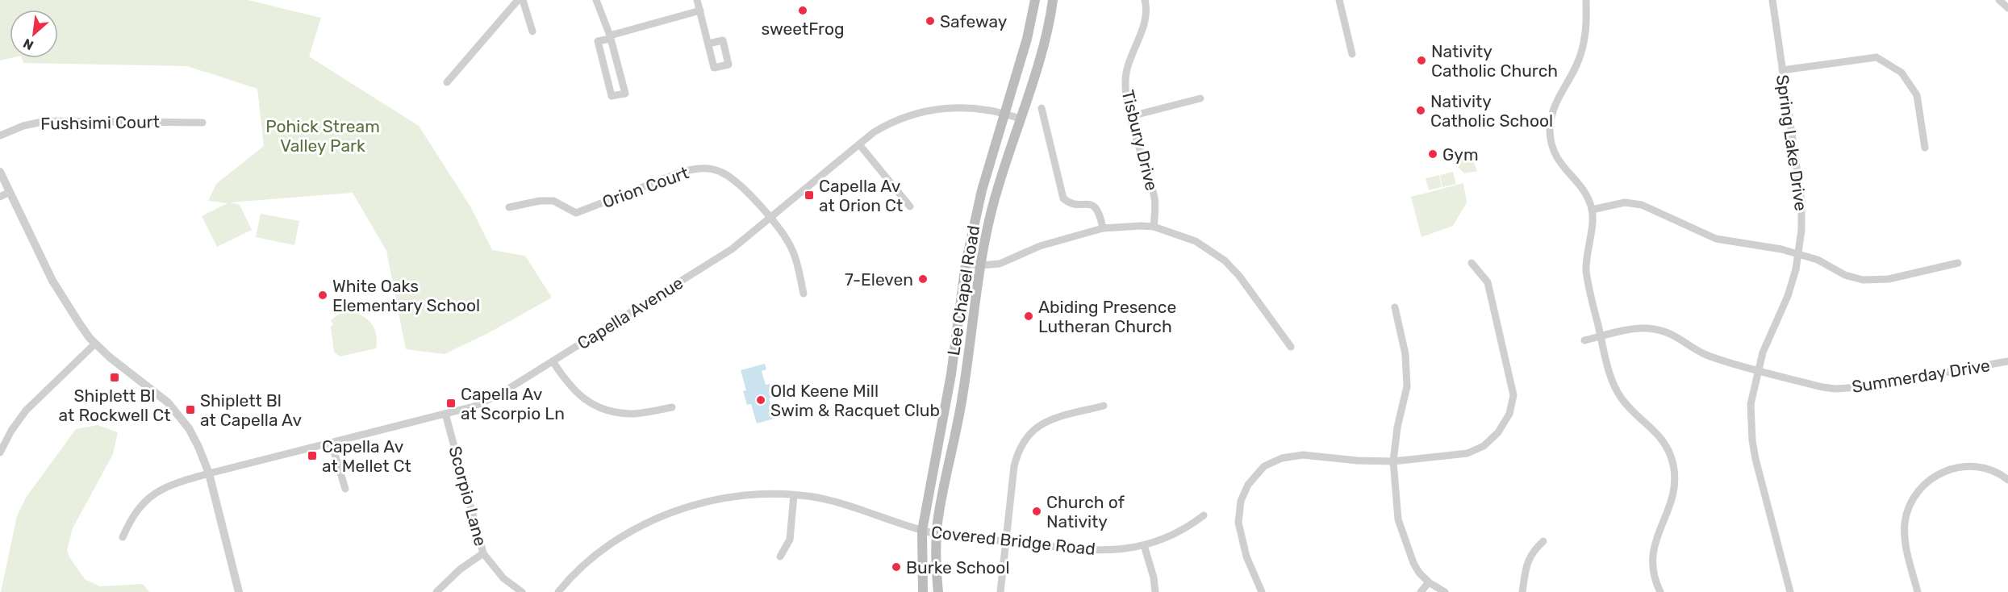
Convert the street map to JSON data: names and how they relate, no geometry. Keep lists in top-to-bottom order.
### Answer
{
  "streets": {
    "main road": ["Lee Chapel Road"],
    "street": [
      "Fushsimi Court",
      "Tisbury Drive",
      "Spring Lake Drive",
      "Orion Court",
      "Capella Avenue",
      "Summerday Drive",
      "Scorpio Lane",
      "Covered Bridge Road"
    ]
  },
  "crossings": [
    ["Spring Lake Drive", "Summerday Drive"],
    ["Orion Court", "Capella Avenue"],
    ["Lee Chapel Road", "Capella Avenue"],
    ["Lee Chapel Road", "Covered Bridge Road"],
    ["Capella Avenue", "Scorpio Lane"]
  ],
  "parks": ["Pohick Stream Valley Park"],
  "places": {
    "other": [
      "sweetFrog",
      "Safeway",
      "Nativity Catholic Church",
      "Nativity Catholic School",
      "Gym",
      "7-Eleven",
      "White Oaks Elementary School",
      "Abiding Presence Lutheran Church",
      "Old Keene Mill Swim & Racquet Club",
      "Church of Nativity",
      "Burke School"
    ],
    "transit": [
      "Capella Av at Orion Ct",
      "Shiplett Bl at Rockwell Ct",
      "Capella Av at Scorpio Ln",
      "Shiplett Bl at Capella Av",
      "Capella Av at Mellet Ct"
    ]
  },
  "north": "bottom left"
}
